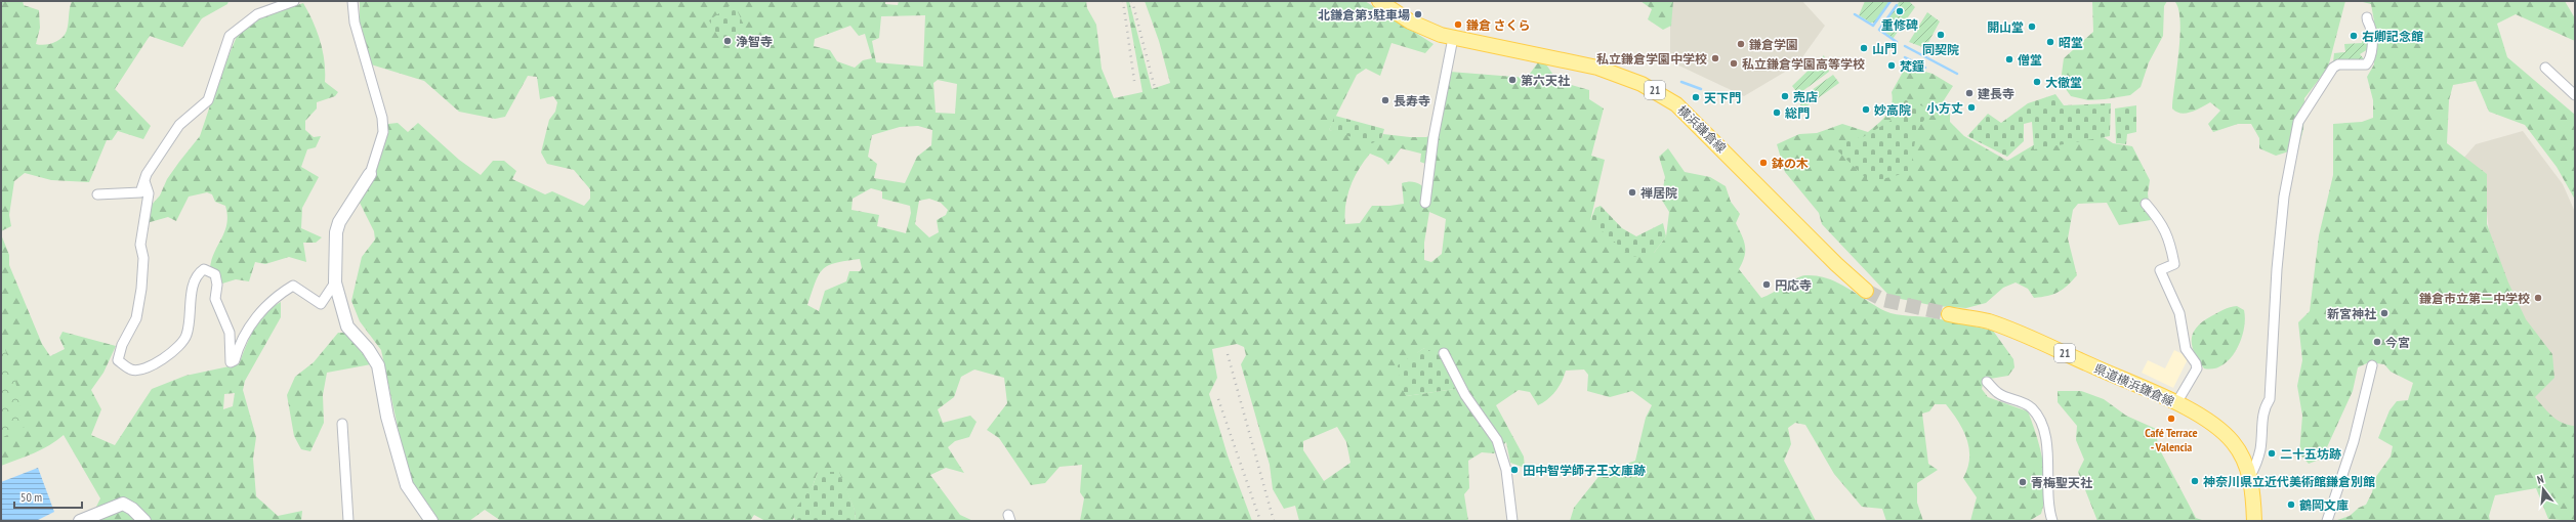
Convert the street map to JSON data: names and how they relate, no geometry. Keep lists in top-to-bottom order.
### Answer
{
  "streets": {
    "main road": ["21", "横浜鎌倉線", "県道横浜鎌倉線"]
  },
  "places": [
    "重修碑",
    "北鎌倉第3駐車場",
    "鎌倉 さくら",
    "開山堂",
    "同契院",
    "右卿記念館",
    "浄智寺",
    "昭堂",
    "鎌倉学園",
    "山門",
    "私立鎌倉学園中学校",
    "僧堂",
    "私立鎌倉学園高等学校",
    "梵鐘",
    "第六天社",
    "大徹堂",
    "建長寺",
    "売店",
    "天下門",
    "長寿寺",
    "小方丈",
    "妙高院",
    "総門",
    "鉢の木",
    "禅居院",
    "円応寺",
    "鎌倉市立第二中学校",
    "新宮神社",
    "今宮",
    "Café Terrace - Valencia",
    "二十五坊跡",
    "田中智学師子王文庫跡",
    "神奈川県立近代美術館鎌倉別館",
    "青梅聖天社",
    "鶴岡文庫"
  ],
  "scale_bar": "50 m",
  "north": "top"
}
